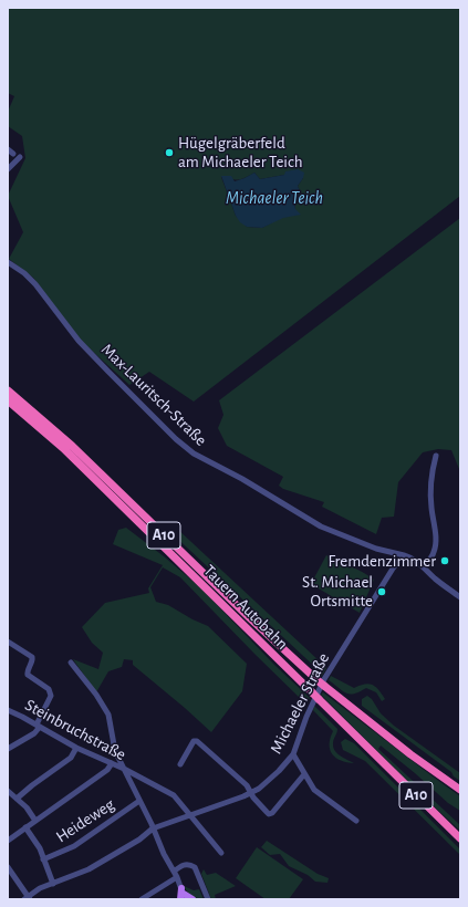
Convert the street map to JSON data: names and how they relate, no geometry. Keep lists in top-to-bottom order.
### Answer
{
  "streets": {
    "highway": ["A10", "Tauern Autobahn"],
    "street": [
      "Max-Lauritsch-Straße",
      "Michaeler Straße",
      "Steinbruchstraße",
      "Heideweg"
    ]
  },
  "crossings": [
    ["Max-Lauritsch-Straße", "Michaeler Straße"],
    ["Michaeler Straße", "Steinbruchstraße"],
    ["Steinbruchstraße", "Heideweg"]
  ],
  "water": ["Michaeler Teich"],
  "places": ["Hügelgräberfeld am Michaeler Teich", "Fremdenzimmer", "St. Michael Ortsmitte"]
}
